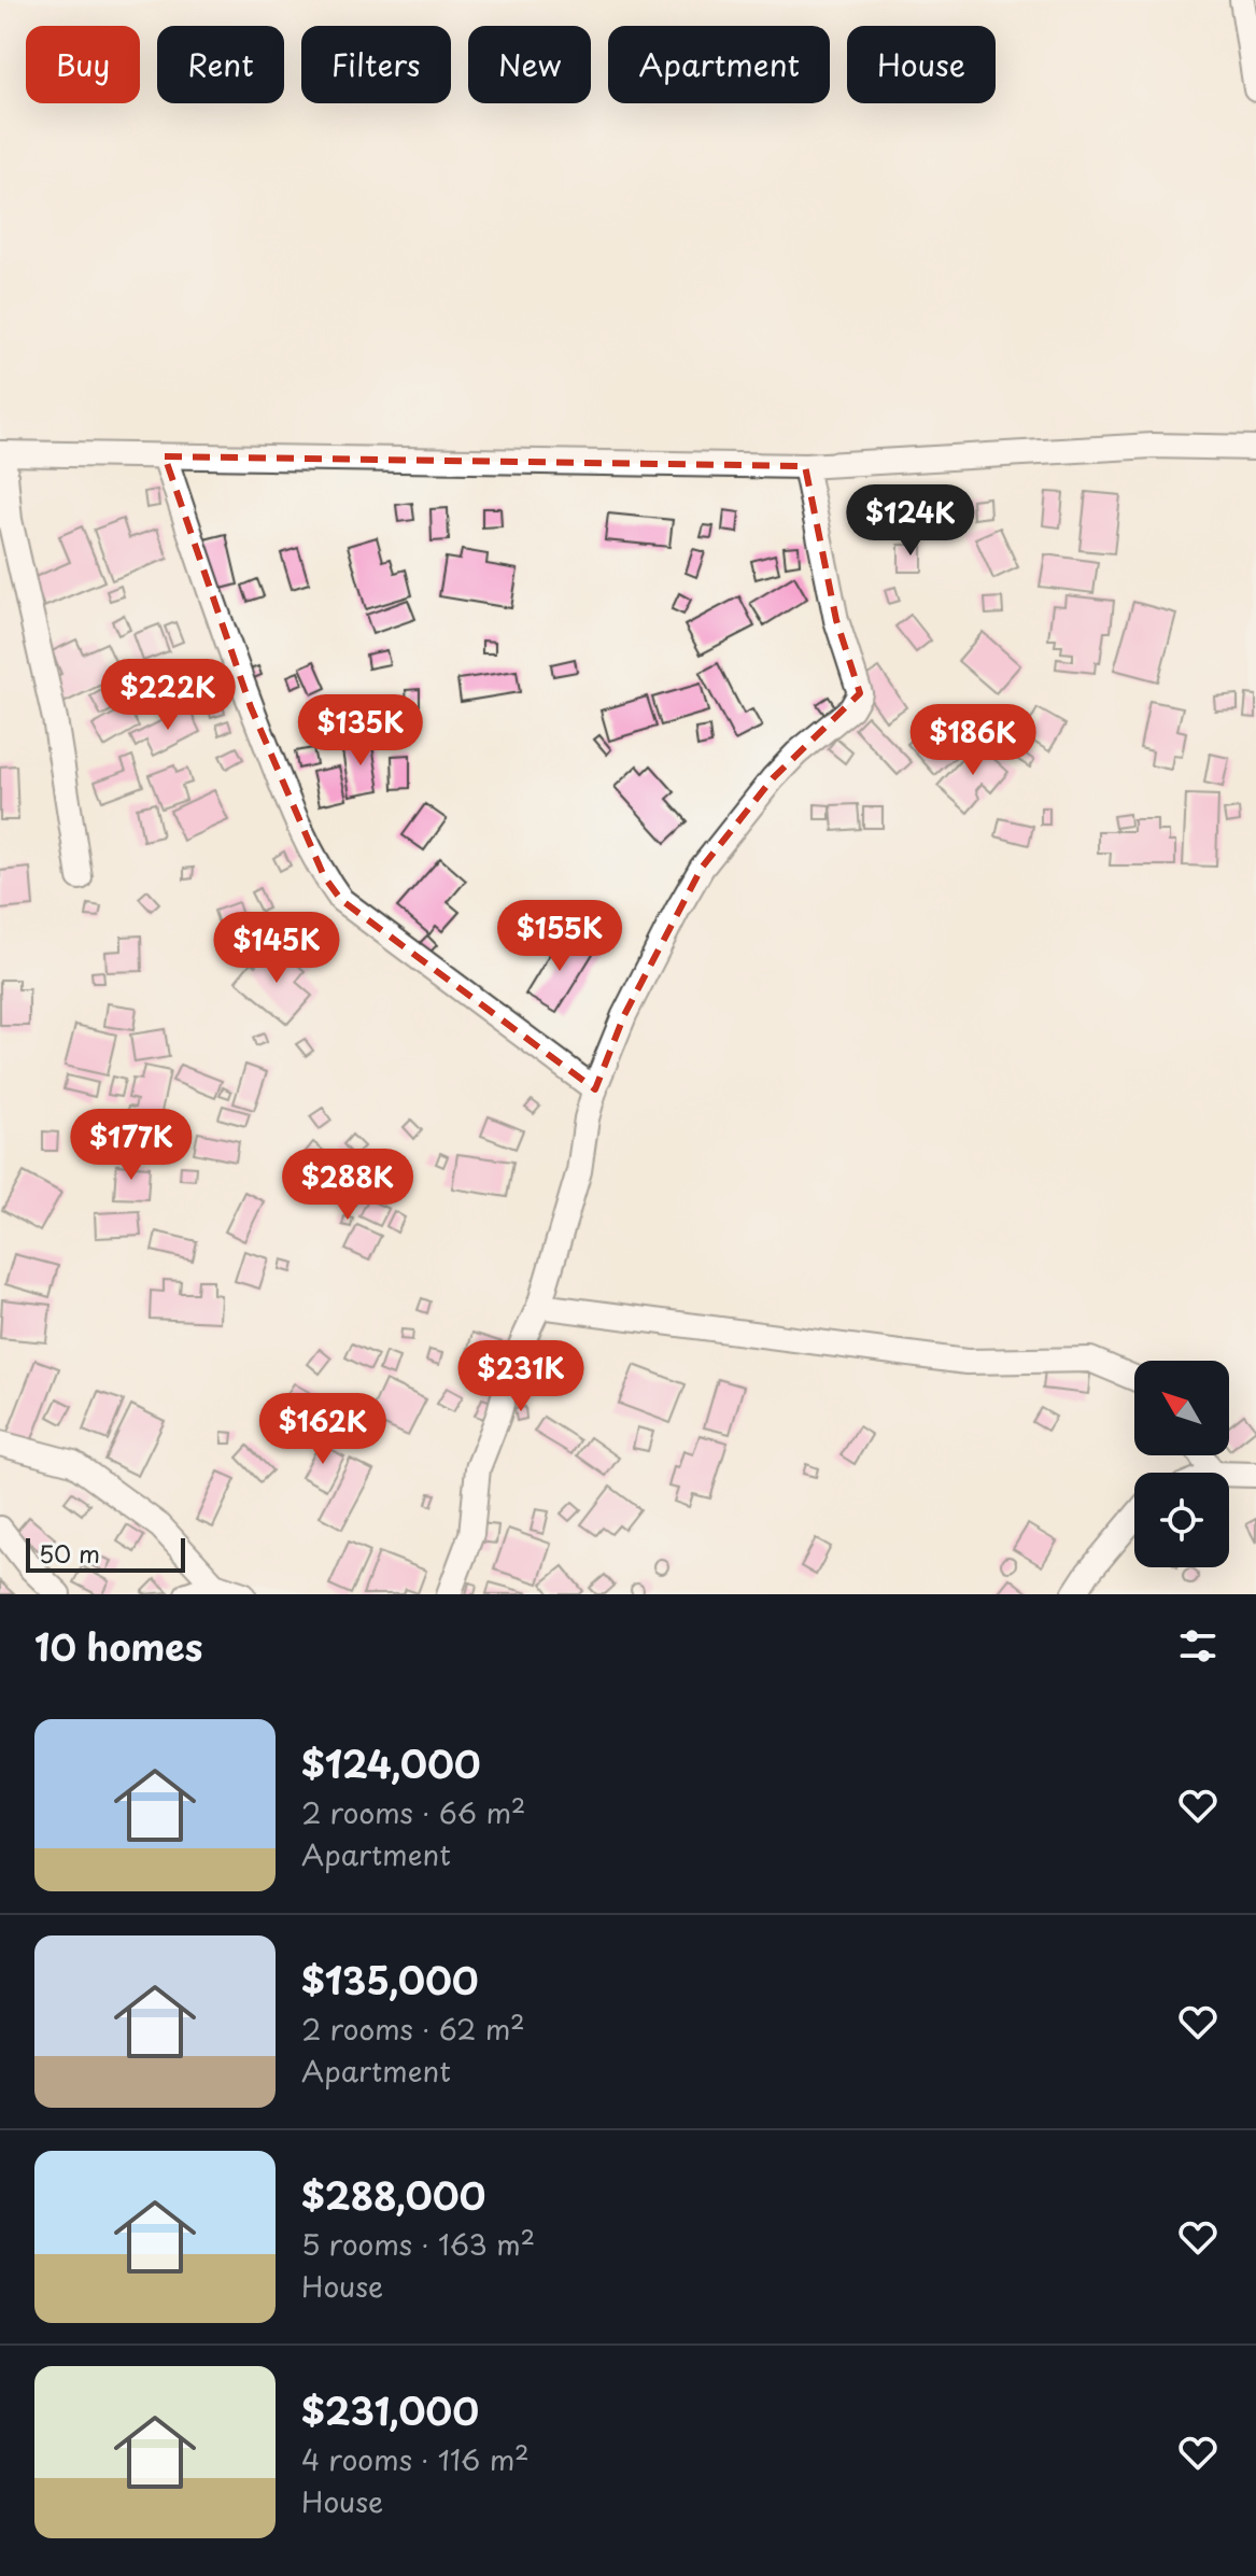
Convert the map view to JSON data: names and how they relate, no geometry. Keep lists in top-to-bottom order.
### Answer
{
  "scale_bar": "50 m",
  "north": "top left",
  "page": {
    "chip": [
      "Buy",
      "Rent",
      "Filters",
      "New",
      "Apartment",
      "House"
    ],
    "price": [
      "$124K",
      "$222K",
      "$135K",
      "$186K",
      "$155K",
      "$145K",
      "$177K",
      "$288K",
      "$231K",
      "$162K"
    ],
    "scale": "50 m",
    "heading": "10 homes",
    "list": [
      {
        "name": "$124,000",
        "note": "2 rooms · 66 m² · Apartment"
      },
      {
        "name": "$135,000",
        "note": "2 rooms · 62 m² · Apartment"
      },
      {
        "name": "$288,000",
        "note": "5 rooms · 163 m² · House"
      },
      {
        "name": "$231,000",
        "note": "4 rooms · 116 m² · House"
      }
    ]
  }
}
